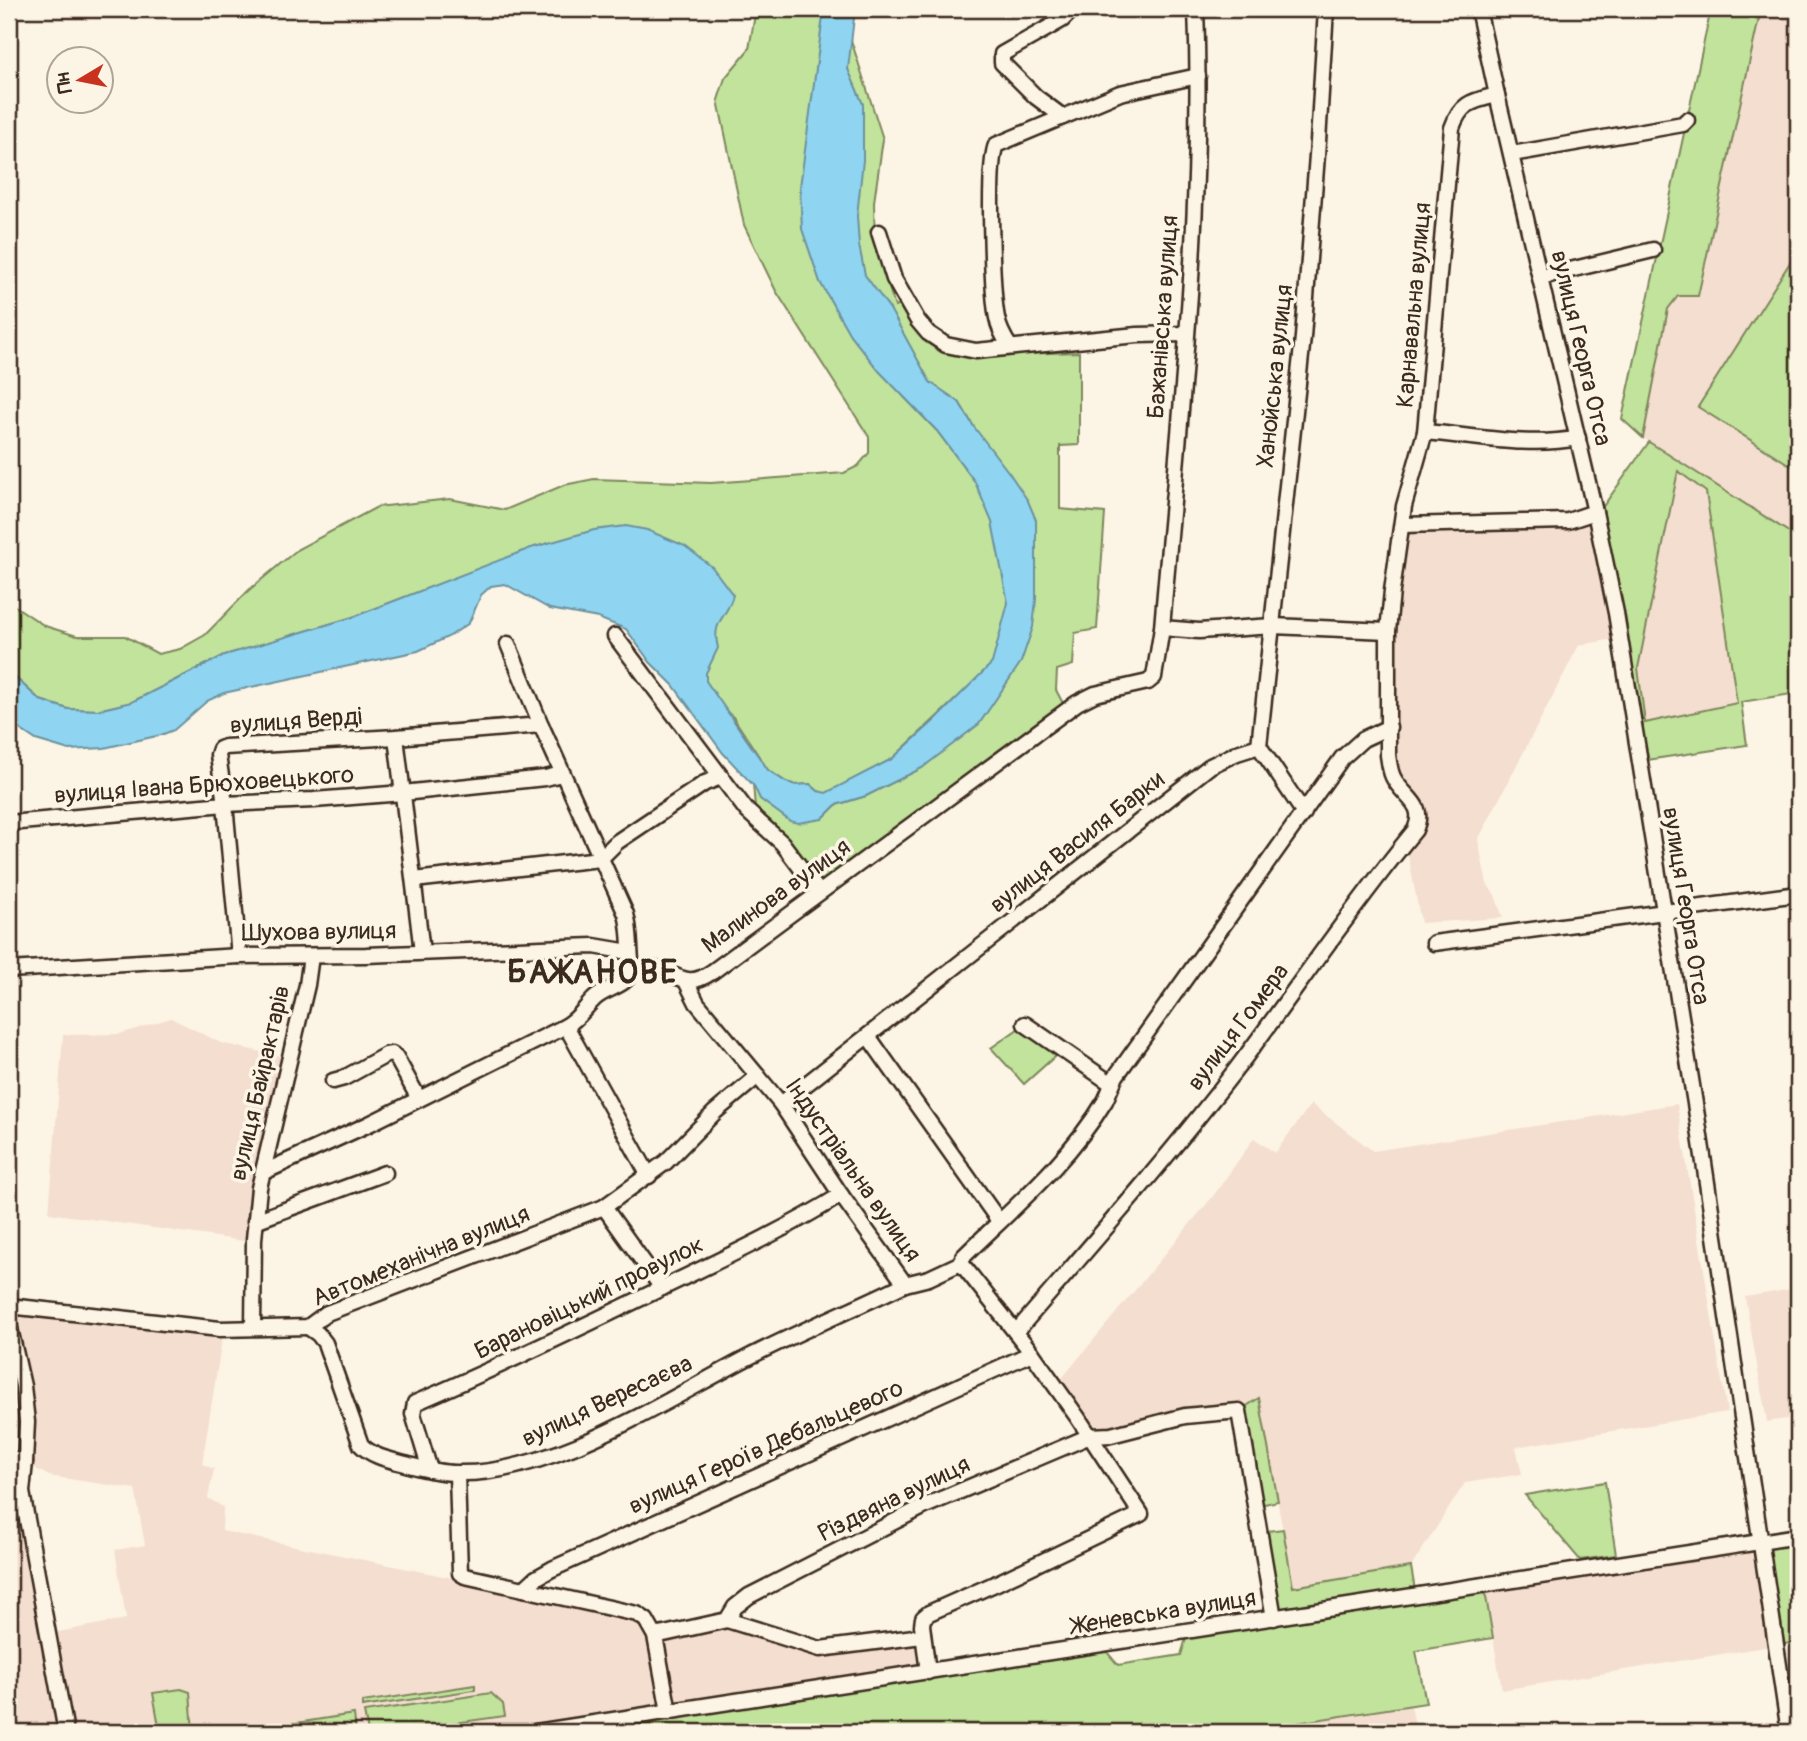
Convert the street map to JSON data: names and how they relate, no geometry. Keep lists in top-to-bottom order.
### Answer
{
  "streets": {
    "street": [
      "Карнавальна вулиця",
      "Бажанівська вулиця",
      "вулиця Георга Отса",
      "Ханойська вулиця",
      "вулиця Верді",
      "вулиця Івана Брюховецького",
      "вулиця Василя Барки",
      "Малинова вулиця",
      "Шухова вулиця",
      "вулиця Гомера",
      "вулиця Байрактарів",
      "Індустріальна вулиця",
      "Автомеханічна вулиця",
      "Барановіцький провулок",
      "вулиця Вересаєва",
      "вулиця Героїв Дебальцевого",
      "Різдвяна вулиця",
      "Женевська вулиця"
    ]
  },
  "crossings": [
    ["Карнавальна вулиця", "вулиця Георга Отса"],
    ["Карнавальна вулиця", "вулиця Гомера"],
    ["Бажанівська вулиця", "Малинова вулиця"],
    ["вулиця Георга Отса", "Женевська вулиця"],
    ["Ханойська вулиця", "вулиця Василя Барки"],
    ["вулиця Верді", "вулиця Івана Брюховецького"],
    ["вулиця Верді", "Шухова вулиця"],
    ["вулиця Василя Барки", "Індустріальна вулиця"],
    ["Малинова вулиця", "Індустріальна вулиця"],
    ["Шухова вулиця", "вулиця Байрактарів"],
    ["вулиця Гомера", "Індустріальна вулиця"],
    ["вулиця Байрактарів", "Автомеханічна вулиця"],
    ["Індустріальна вулиця", "Автомеханічна вулиця"],
    ["Індустріальна вулиця", "Барановіцький провулок"],
    ["Індустріальна вулиця", "вулиця Вересаєва"],
    ["Автомеханічна вулиця", "вулиця Вересаєва"],
    ["Барановіцький провулок", "вулиця Вересаєва"],
    ["Різдвяна вулиця", "Женевська вулиця"]
  ],
  "districts": ["БАЖАНОВЕ"],
  "north": "left"
}
